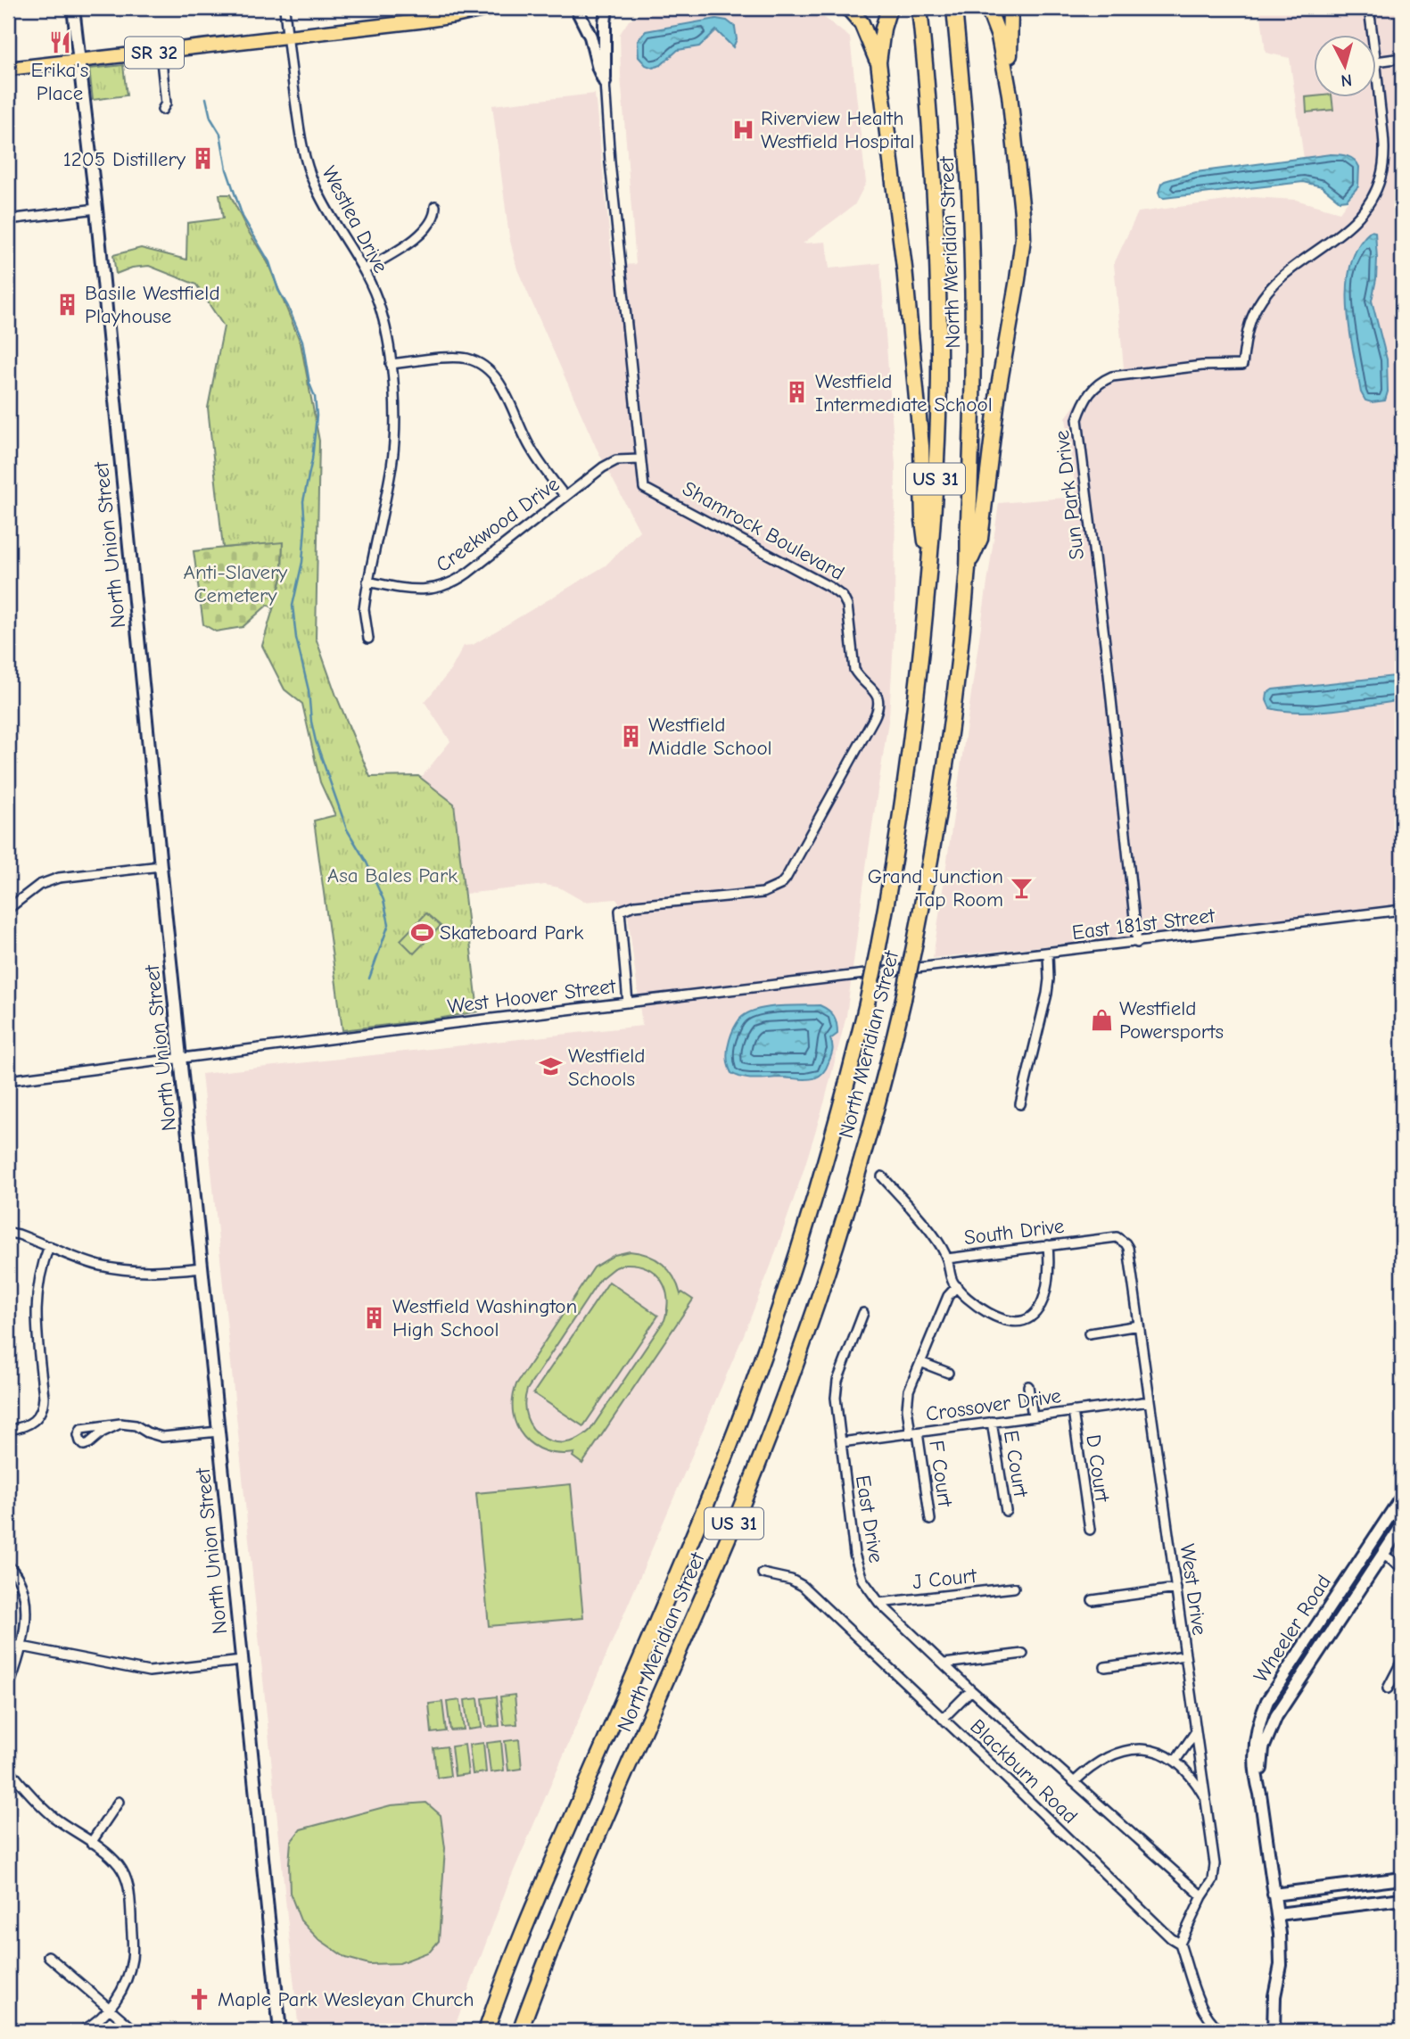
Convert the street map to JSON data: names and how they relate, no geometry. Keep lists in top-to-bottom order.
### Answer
{
  "streets": {
    "highway": ["North Meridian Street", "US 31"],
    "main road": ["SR 32"],
    "street": [
      "Westlea Drive",
      "Sun Park Drive",
      "Creekwood Drive",
      "Shamrock Boulevard",
      "North Union Street",
      "East 181st Street",
      "West Hoover Street",
      "South Drive",
      "Crossover Drive",
      "E Court",
      "D Court",
      "F Court",
      "East Drive",
      "J Court",
      "West Drive",
      "Wheeler Road",
      "Blackburn Road"
    ]
  },
  "crossings": [
    ["SR 32", "Westlea Drive"],
    ["SR 32", "North Union Street"],
    ["Westlea Drive", "Creekwood Drive"],
    ["Sun Park Drive", "East 181st Street"],
    ["Creekwood Drive", "Shamrock Boulevard"],
    ["Shamrock Boulevard", "West Hoover Street"],
    ["North Union Street", "West Hoover Street"],
    ["East 181st Street", "West Hoover Street"],
    ["South Drive", "West Drive"],
    ["Crossover Drive", "E Court"],
    ["Crossover Drive", "D Court"],
    ["Crossover Drive", "F Court"],
    ["Crossover Drive", "East Drive"],
    ["Crossover Drive", "West Drive"],
    ["East Drive", "J Court"],
    ["East Drive", "West Drive"],
    ["West Drive", "Blackburn Road"]
  ],
  "parks": ["Anti-Slavery Cemetery", "Asa Bales Park"],
  "places": {
    "restaurant": ["Erika's Place"],
    "hospital": ["Riverview Health Westfield Hospital"],
    "building": [
      "1205 Distillery",
      "Basile Westfield Playhouse",
      "Westfield Intermediate School",
      "Westfield Middle School",
      "Westfield Washington High School"
    ],
    "bar": ["Grand Junction Tap Room"],
    "sports": ["Skateboard Park"],
    "shop": ["Westfield Powersports"],
    "school or university": ["Westfield Schools"],
    "church": ["Maple Park Wesleyan Church"]
  },
  "north": "bottom"
}
